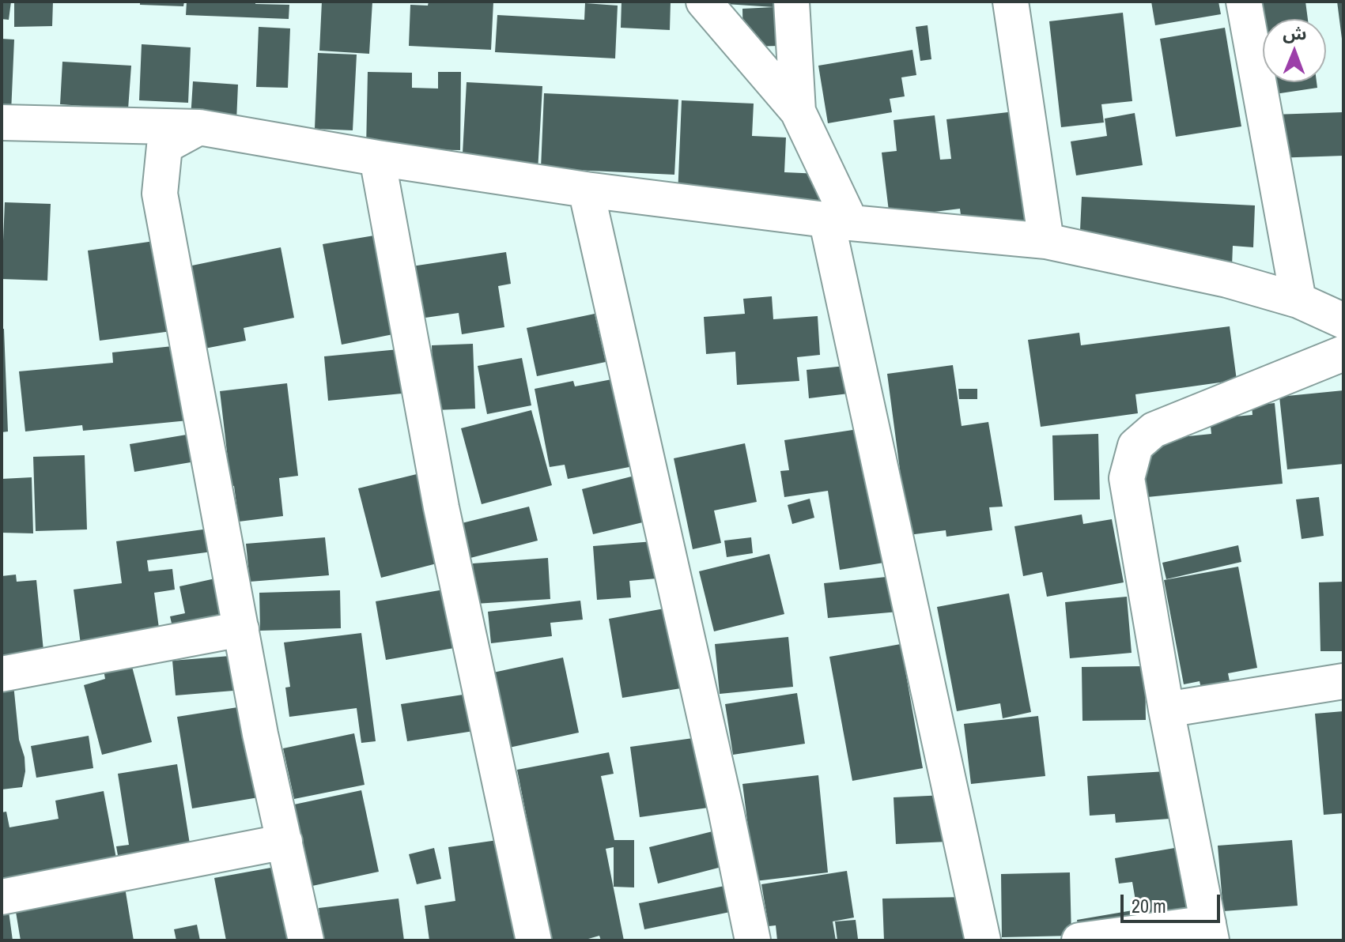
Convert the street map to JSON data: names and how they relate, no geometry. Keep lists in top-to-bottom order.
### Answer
{
  "scale_bar": "20 m",
  "north": "top"
}
